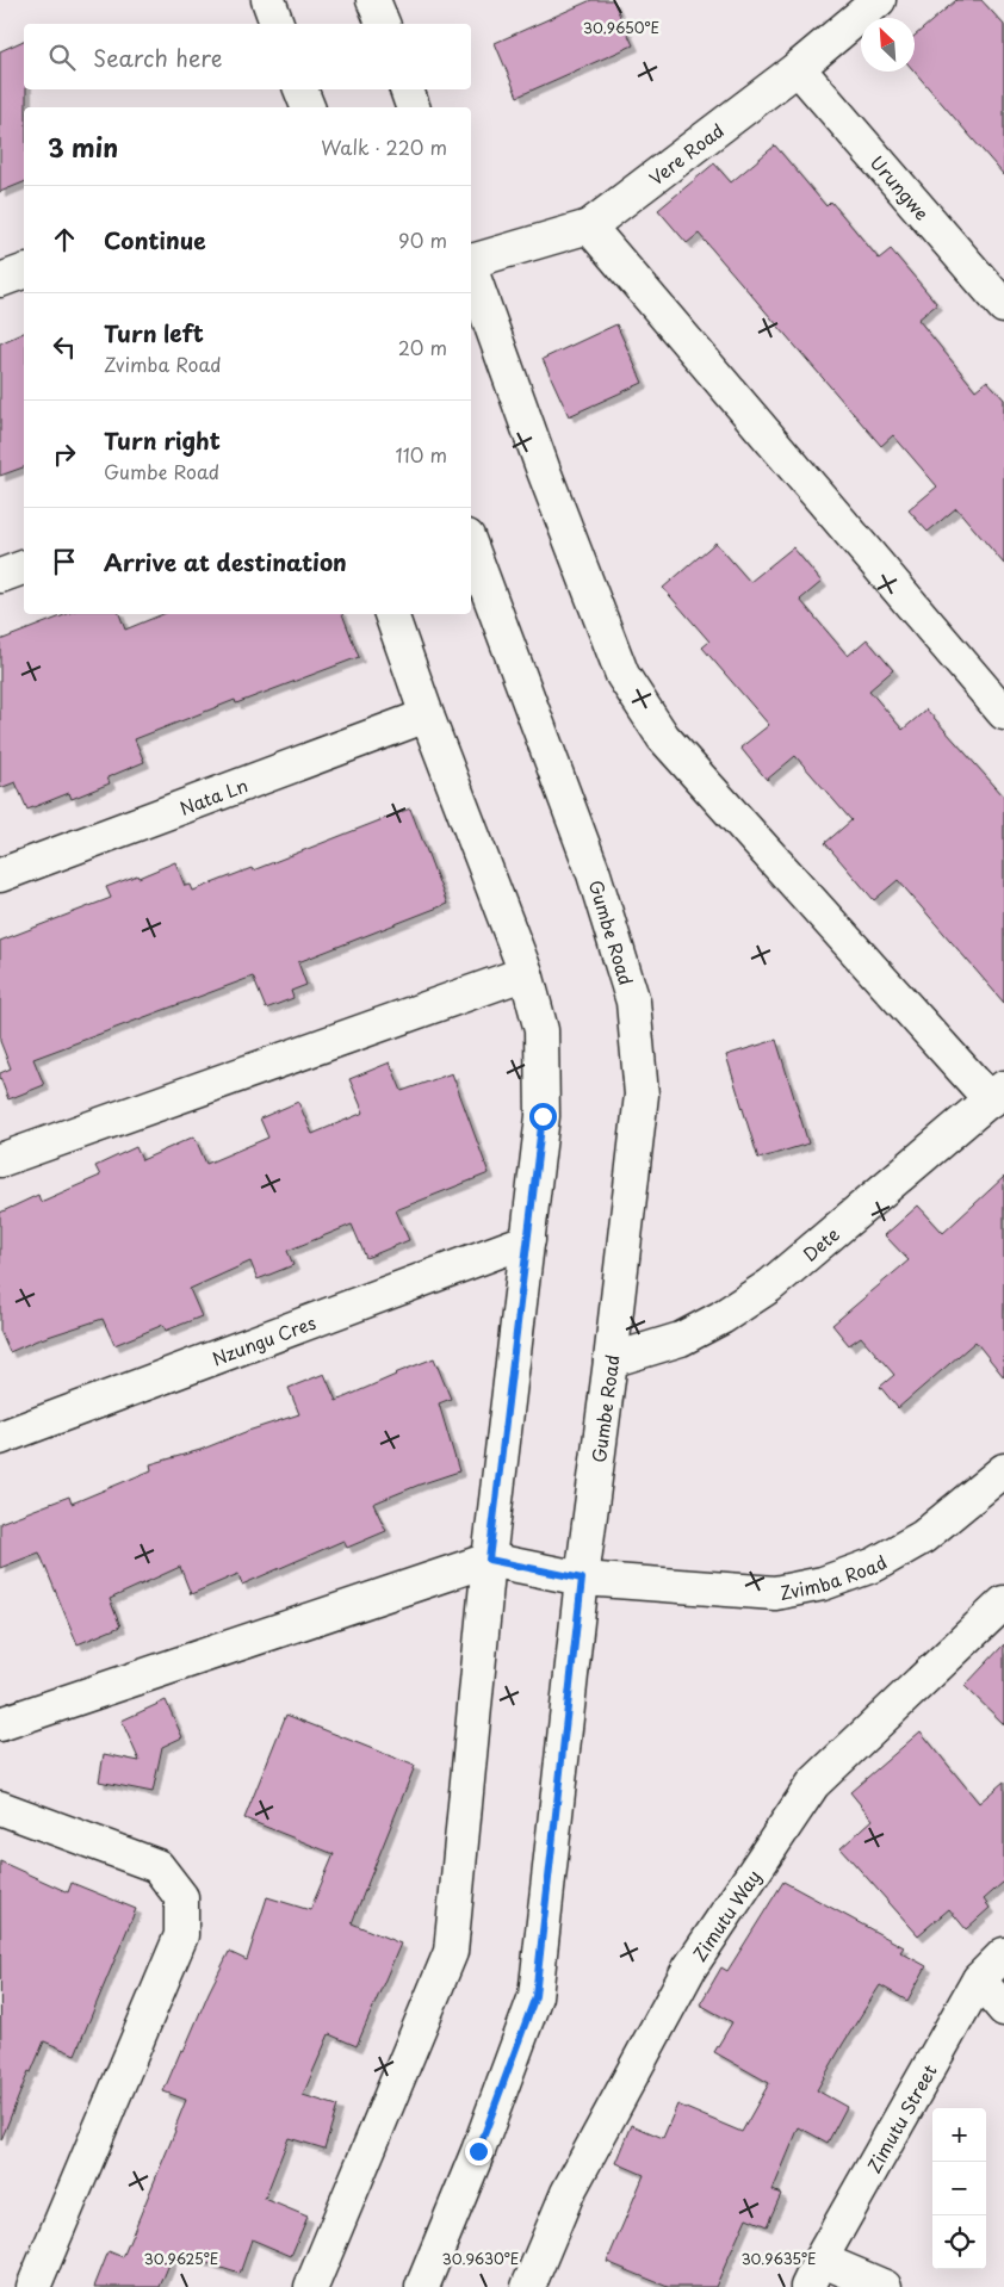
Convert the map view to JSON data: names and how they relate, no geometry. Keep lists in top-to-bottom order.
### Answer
{
  "streets": {
    "street": [
      "Vere Road",
      "Urungwe",
      "Nata Ln",
      "Gumbe Road",
      "Dete",
      "Nzungu Cres",
      "Zvimba Road",
      "Zimutu Way",
      "Zimutu Street"
    ]
  },
  "crossings": [
    ["Vere Road", "Urungwe"],
    ["Gumbe Road", "Dete"],
    ["Gumbe Road", "Zvimba Road"]
  ],
  "north": "top left",
  "page": {
    "search": "Search here",
    "heading": ["3 min", "Walk · 220 m"],
    "list": [
      ["Continue", "90 m"],
      ["Turn left", "Zvimba Road", "20 m"],
      ["Turn right", "Gumbe Road", "110 m"],
      "Arrive at destination"
    ],
    "map_buttons": ["+", "−"]
  },
  "coordinates": [
    "30.9650°E",
    "30.9625°E",
    "30.9630°E",
    "30.9635°E"
  ]
}
